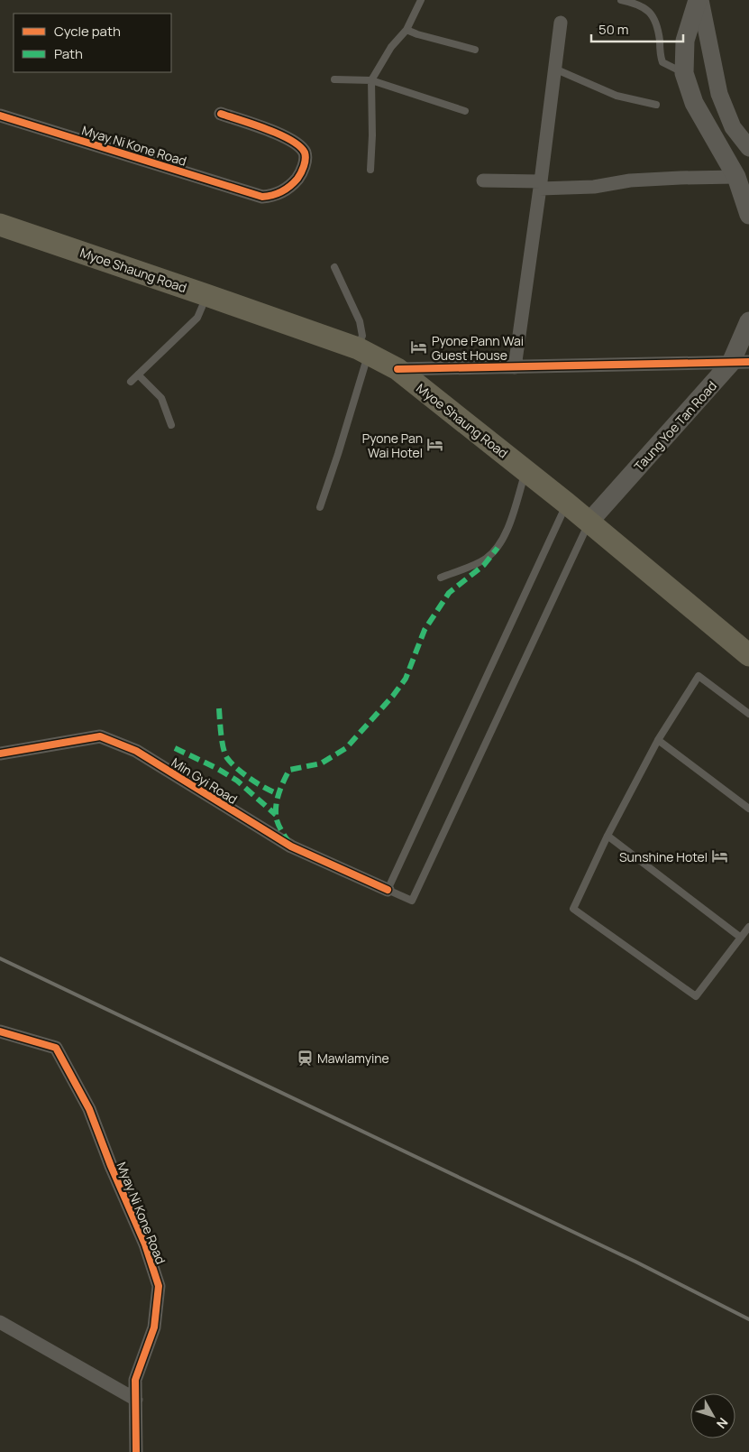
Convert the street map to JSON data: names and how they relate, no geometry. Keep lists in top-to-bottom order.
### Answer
{
  "streets": {
    "highway": ["Myoe Shaung Road"],
    "main road": ["Taung Yoe Tan Road"],
    "street": ["Myay Ni Kone Road", "Min Gyi Road"]
  },
  "crossings": [
    ["Myoe Shaung Road", "Taung Yoe Tan Road"]
  ],
  "places": {
    "hotel": ["Pyone Pann Wai Guest House", "Pyone Pan Wai Hotel", "Sunshine Hotel"],
    "station": ["Mawlamyine"]
  },
  "legend": ["Cycle path", "Path"],
  "scale_bar": "50 m",
  "north": "bottom right"
}
